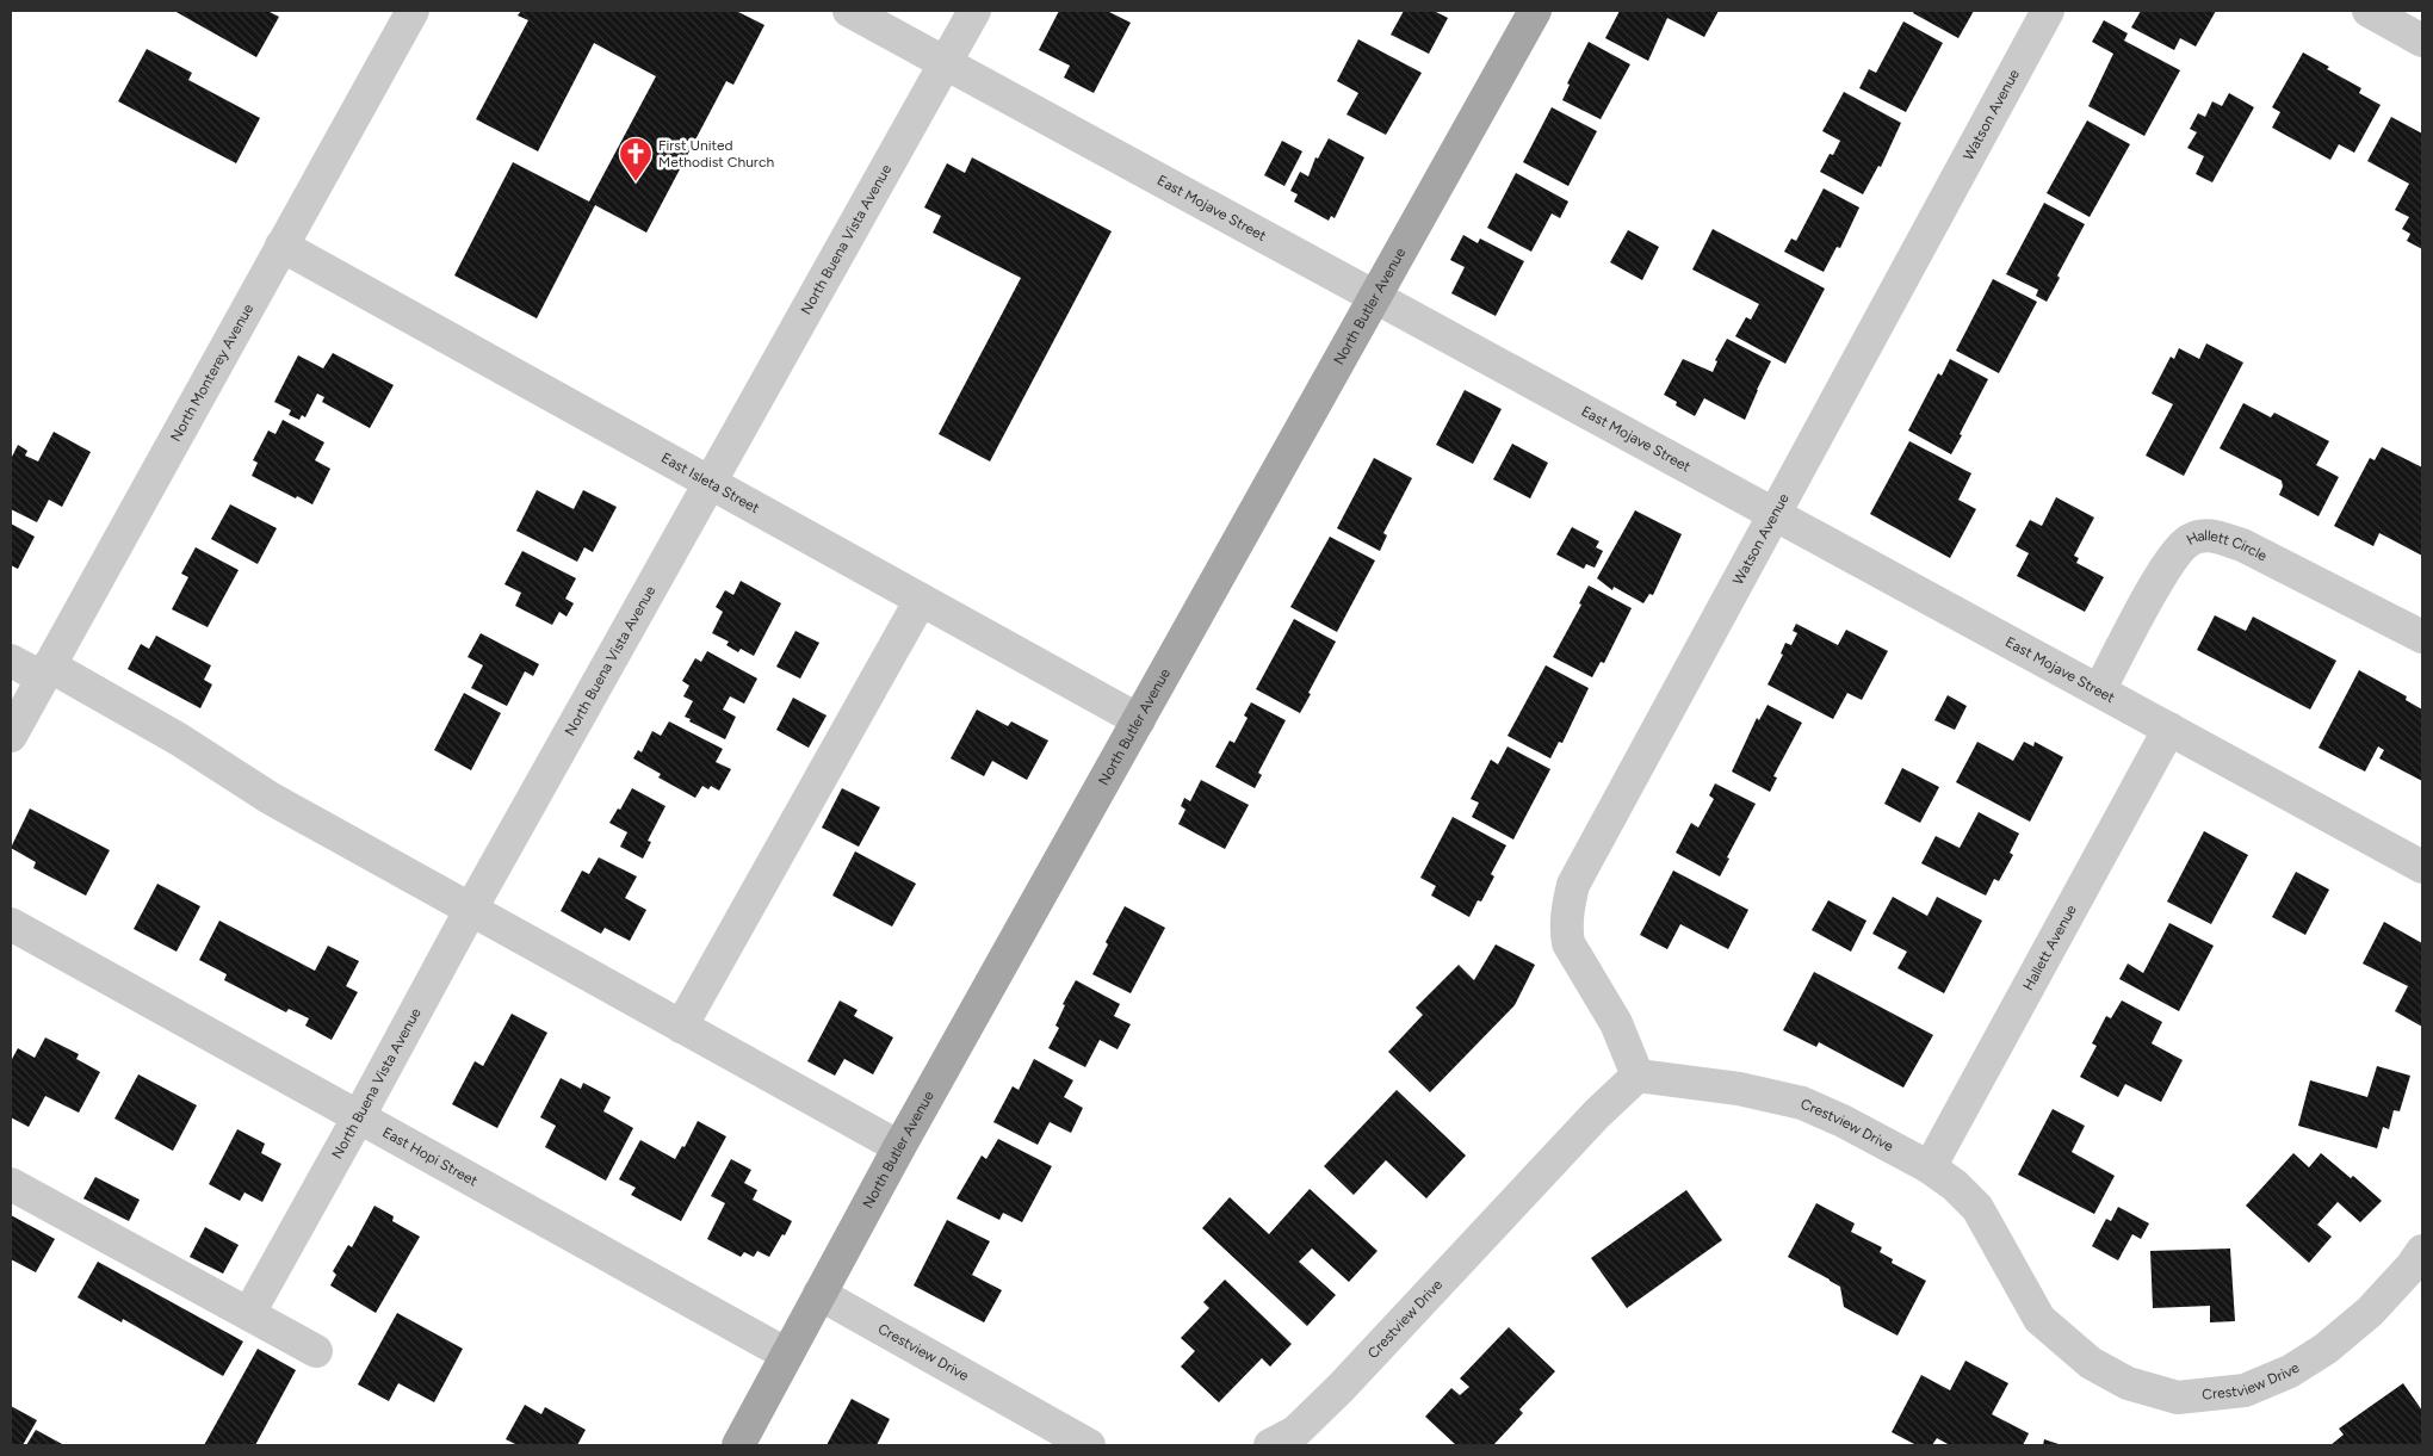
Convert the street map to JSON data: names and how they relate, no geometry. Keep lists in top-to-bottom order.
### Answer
{
  "streets": {
    "main road": ["North Butler Avenue"],
    "street": [
      "Watson Avenue",
      "East Mojave Street",
      "North Buena Vista Avenue",
      "North Monterey Avenue",
      "East Isleta Street",
      "Hallett Circle",
      "Hallett Avenue",
      "Crestview Drive",
      "East Hopi Street"
    ]
  },
  "crossings": [
    ["Watson Avenue", "East Mojave Street"],
    ["Watson Avenue", "Crestview Drive"],
    ["East Mojave Street", "North Buena Vista Avenue"],
    ["East Mojave Street", "North Butler Avenue"],
    ["East Mojave Street", "Hallett Circle"],
    ["East Mojave Street", "Hallett Avenue"],
    ["North Buena Vista Avenue", "East Isleta Street"],
    ["North Buena Vista Avenue", "East Hopi Street"],
    ["North Butler Avenue", "East Isleta Street"],
    ["North Butler Avenue", "Crestview Drive"],
    ["North Butler Avenue", "East Hopi Street"],
    ["North Monterey Avenue", "East Isleta Street"],
    ["Hallett Avenue", "Crestview Drive"]
  ],
  "places": {
    "church": ["First United Methodist Church"]
  }
}
